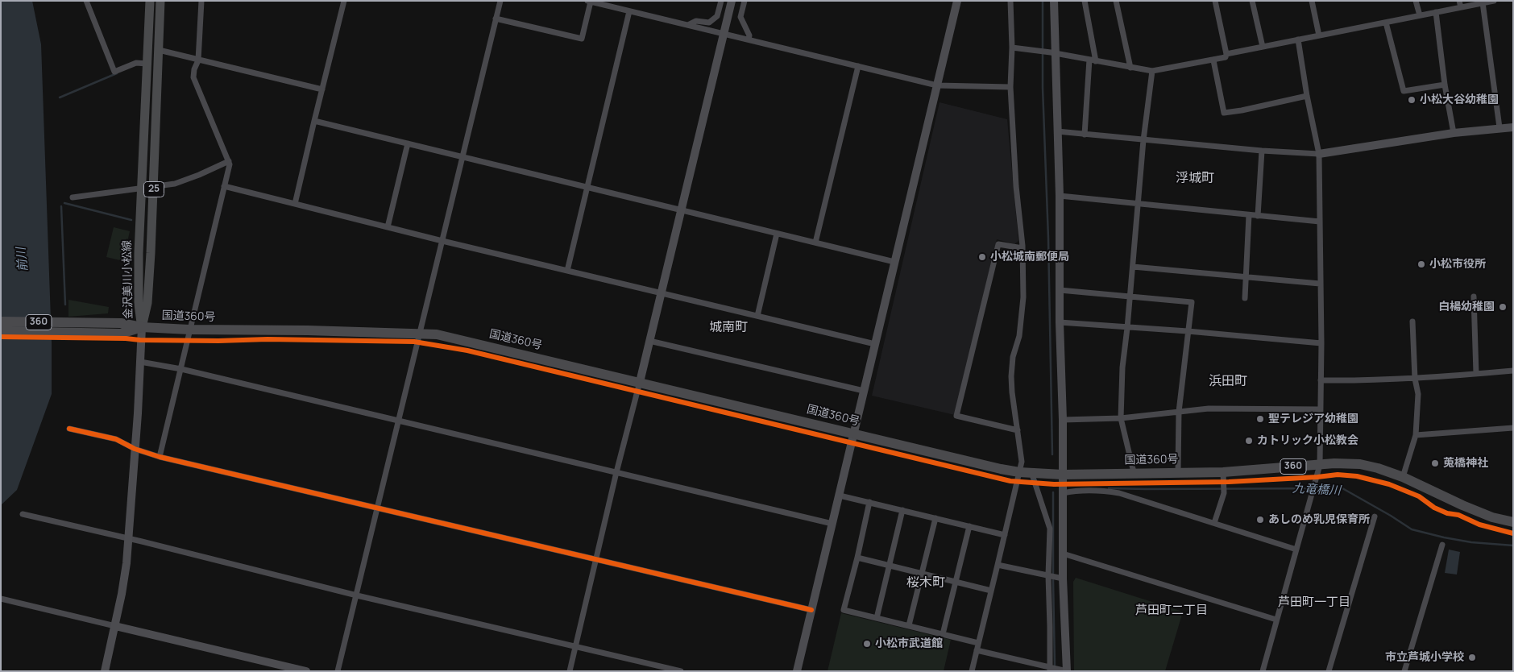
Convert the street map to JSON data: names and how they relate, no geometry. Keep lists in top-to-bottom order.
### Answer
{
  "streets": {
    "highway": ["国道360号", "360"],
    "main road": ["25", "金沢美川小松線"]
  },
  "crossings": [
    ["金沢美川小松線", "国道360号"]
  ],
  "districts": [
    "浮城町",
    "城南町",
    "浜田町",
    "桜木町",
    "芦田町一丁目",
    "芦田町二丁目"
  ],
  "water": ["前川", "九竜橋川"],
  "places": [
    "小松大谷幼稚園",
    "小松城南郵便局",
    "小松市役所",
    "白楊幼稚園",
    "聖テレジア幼稚園",
    "カトリック小松教会",
    "莵橋神社",
    "あしのめ乳児保育所",
    "小松市武道館",
    "市立芦城小学校"
  ]
}
